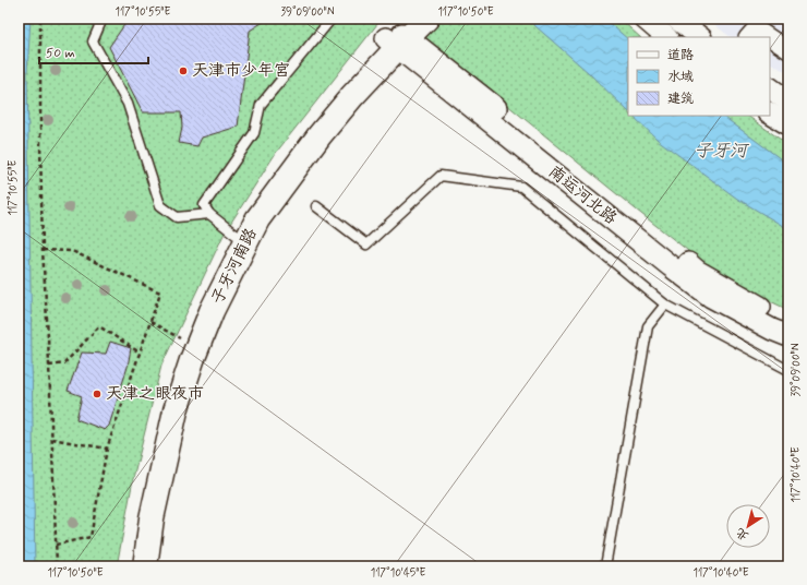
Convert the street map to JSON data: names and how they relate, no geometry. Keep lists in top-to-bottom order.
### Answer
{
  "streets": {
    "main road": ["子牙河南路"],
    "street": ["南运河北路"]
  },
  "crossings": [
    ["南运河北路", "子牙河南路"]
  ],
  "water": ["子牙河"],
  "places": ["天津市少年宫", "天津之眼夜市"],
  "legend": ["道路", "水域", "建筑"],
  "scale_bar": "50 m",
  "north": "bottom left",
  "coordinates": [
    "117°10'55\"E",
    "39°09'00\"N",
    "117°10'50\"E",
    "117°10'40\"E",
    "117°10'45\"E"
  ]
}
